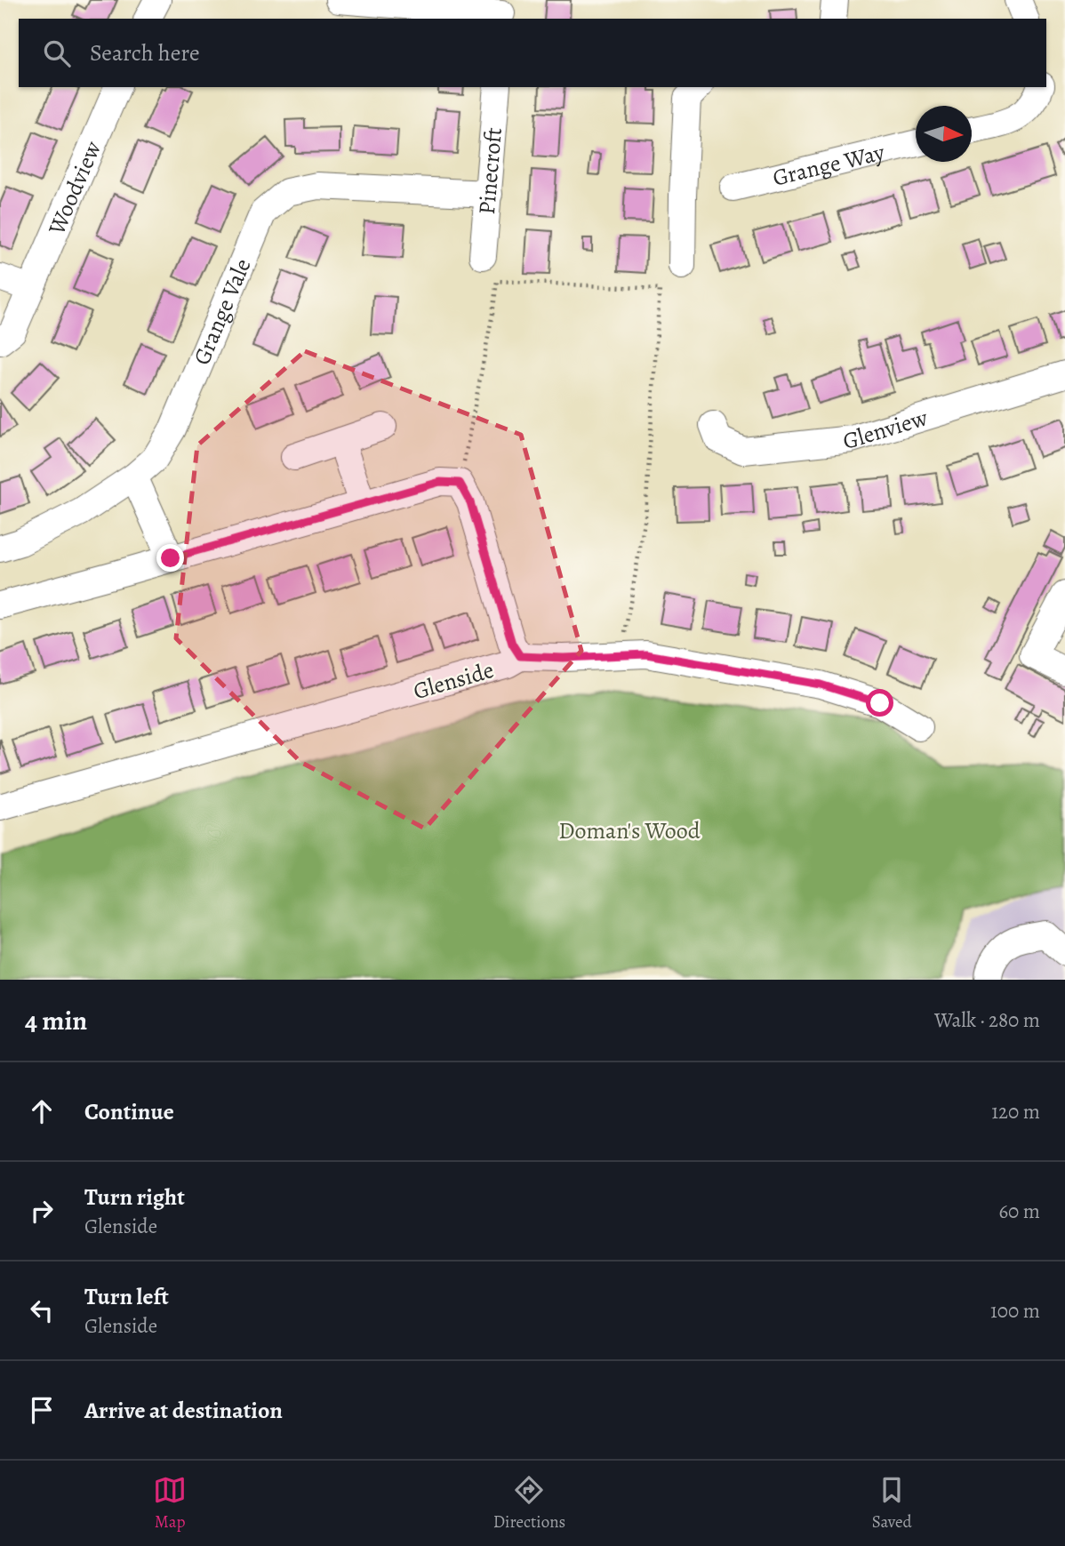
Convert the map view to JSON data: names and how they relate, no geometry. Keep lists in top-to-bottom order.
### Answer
{
  "streets": {
    "street": [
      "Grange Way",
      "Pinecroft",
      "Woodview",
      "Grange Vale",
      "Glenview",
      "Glenside"
    ]
  },
  "crossings": [
    ["Pinecroft", "Grange Vale"]
  ],
  "parks": ["Doman's Wood"],
  "north": "right",
  "page": {
    "search": "Search here",
    "heading": ["4 min", "Walk · 280 m"],
    "list": [
      ["Continue", "120 m"],
      ["Turn right", "Glenside", "60 m"],
      ["Turn left", "Glenside", "100 m"],
      "Arrive at destination"
    ],
    "nav": ["Map", "Directions", "Saved"]
  }
}
